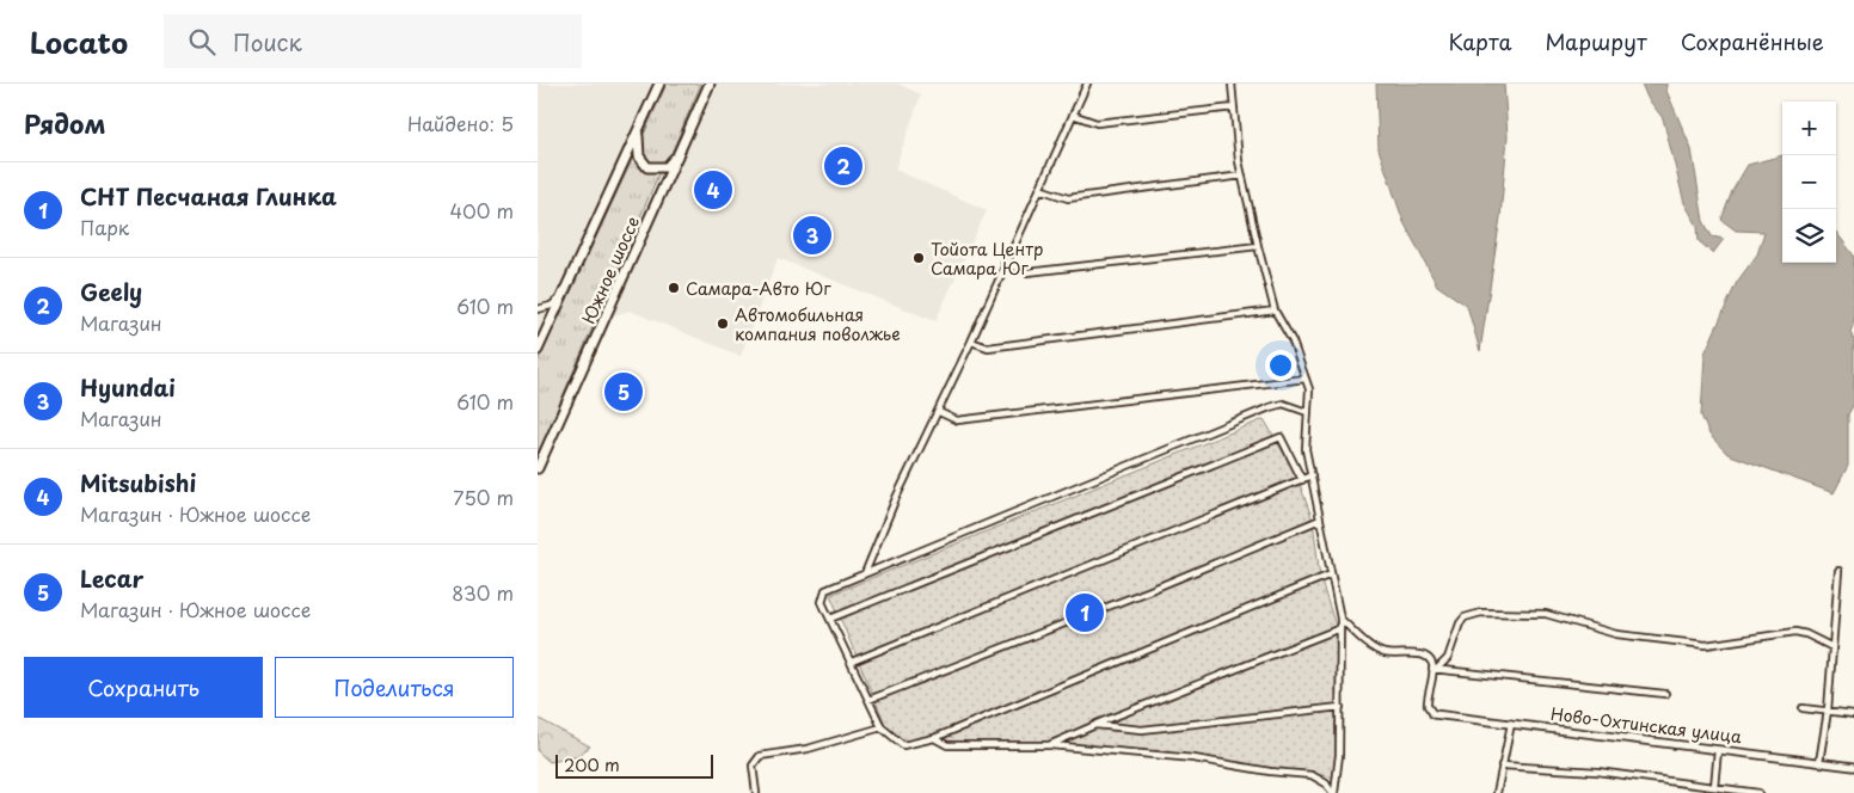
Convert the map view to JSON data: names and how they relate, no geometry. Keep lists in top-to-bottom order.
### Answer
{
  "streets": {
    "main road": ["Южное шоссе"],
    "street": ["Ново-Охтинская улица"]
  },
  "places": ["Тойота Центр Самара Юг", "Самара-Авто Юг", "Автомобильная компания поволжье"],
  "scale_bar": "200 m",
  "page": {
    "header": "Locato",
    "search": "Поиск",
    "nav": ["Карта", "Маршрут", "Сохранённые"],
    "heading": ["Рядом", "Найдено: 5"],
    "map_buttons": ["+", "−"],
    "pins": [
      "2",
      "4",
      "3",
      "5",
      "1"
    ],
    "list": [
      {
        "mark": "1",
        "name": "СНТ Песчаная Глинка",
        "note": "Парк",
        "value": "400 m"
      },
      {
        "mark": "2",
        "name": "Geely",
        "note": "Магазин",
        "value": "610 m"
      },
      {
        "mark": "3",
        "name": "Hyundai",
        "note": "Магазин",
        "value": "610 m"
      },
      {
        "mark": "4",
        "name": "Mitsubishi",
        "note": "Магазин · Южное шоссе",
        "value": "750 m"
      },
      {
        "mark": "5",
        "name": "Lecar",
        "note": "Магазин · Южное шоссе",
        "value": "830 m"
      }
    ],
    "buttons": ["Сохранить", "Поделиться"],
    "scale": "200 m"
  }
}
